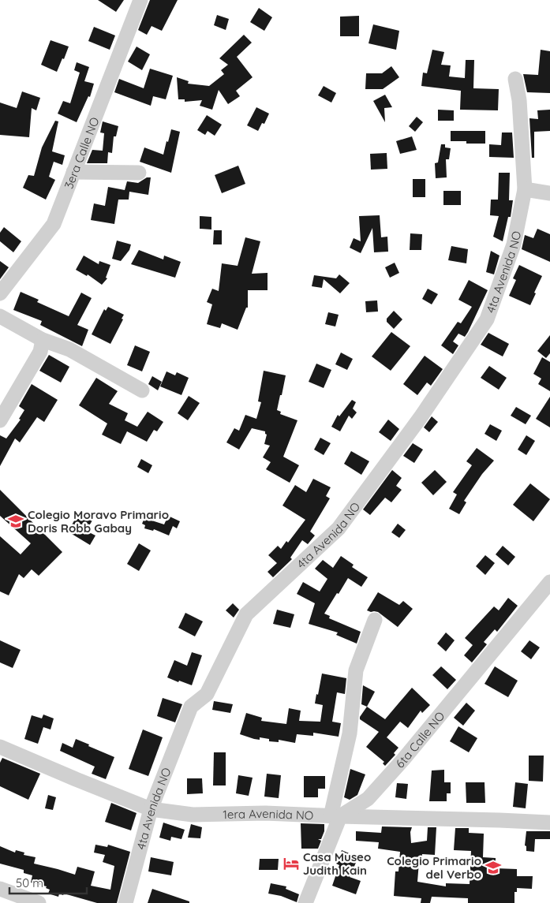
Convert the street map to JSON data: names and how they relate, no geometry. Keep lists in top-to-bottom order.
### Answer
{
  "streets": {
    "street": [
      "3era Calle NO",
      "4ta Avenida NO",
      "6ta Calle NO",
      "1era Avenida NO"
    ]
  },
  "crossings": [
    ["4ta Avenida NO", "1era Avenida NO"],
    ["6ta Calle NO", "1era Avenida NO"]
  ],
  "places": {
    "school or university": ["Colegio Moravo Primario Doris Robb Gabay", "Colegio Primario del Verbo"],
    "hotel": ["Casa Museo Judith Kain"]
  },
  "scale_bar": "50 m"
}
